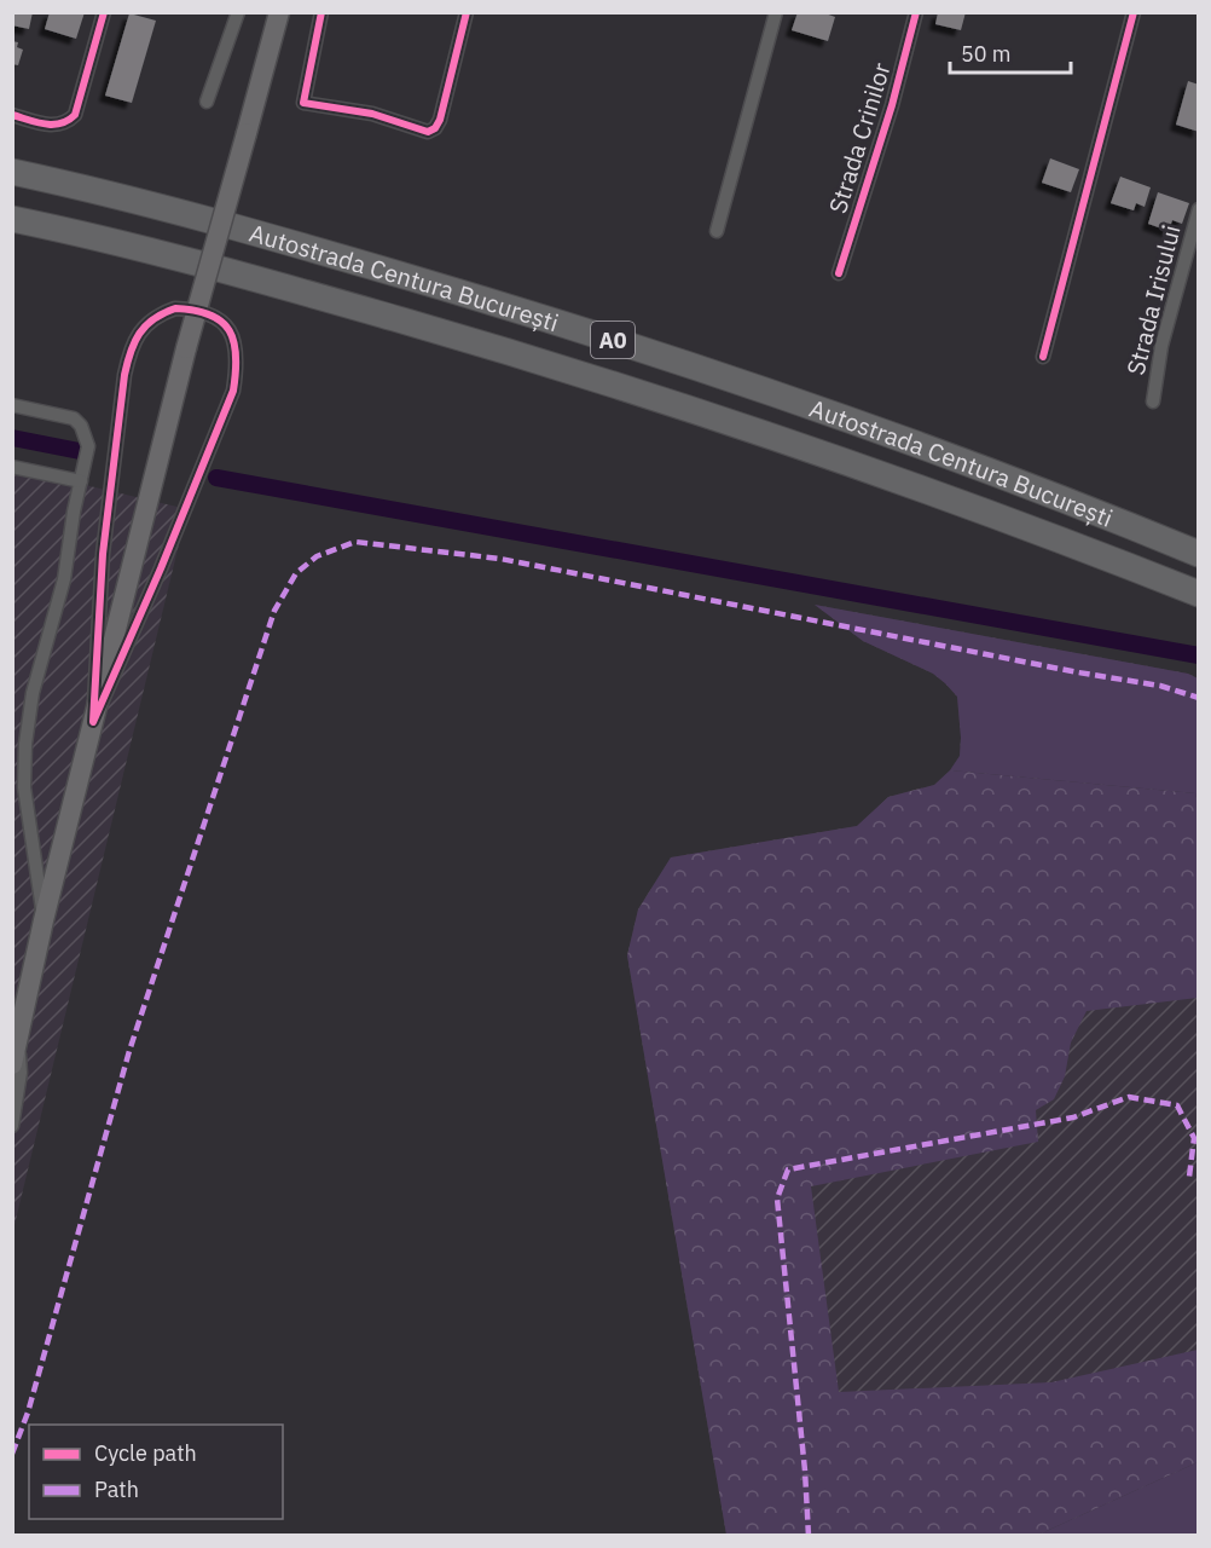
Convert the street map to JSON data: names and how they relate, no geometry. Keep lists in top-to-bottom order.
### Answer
{
  "streets": {
    "highway": ["Autostrada Centura București", "A0"],
    "street": ["Strada Crinilor", "Strada Irisului"]
  },
  "legend": ["Cycle path", "Path"],
  "scale_bar": "50 m"
}
